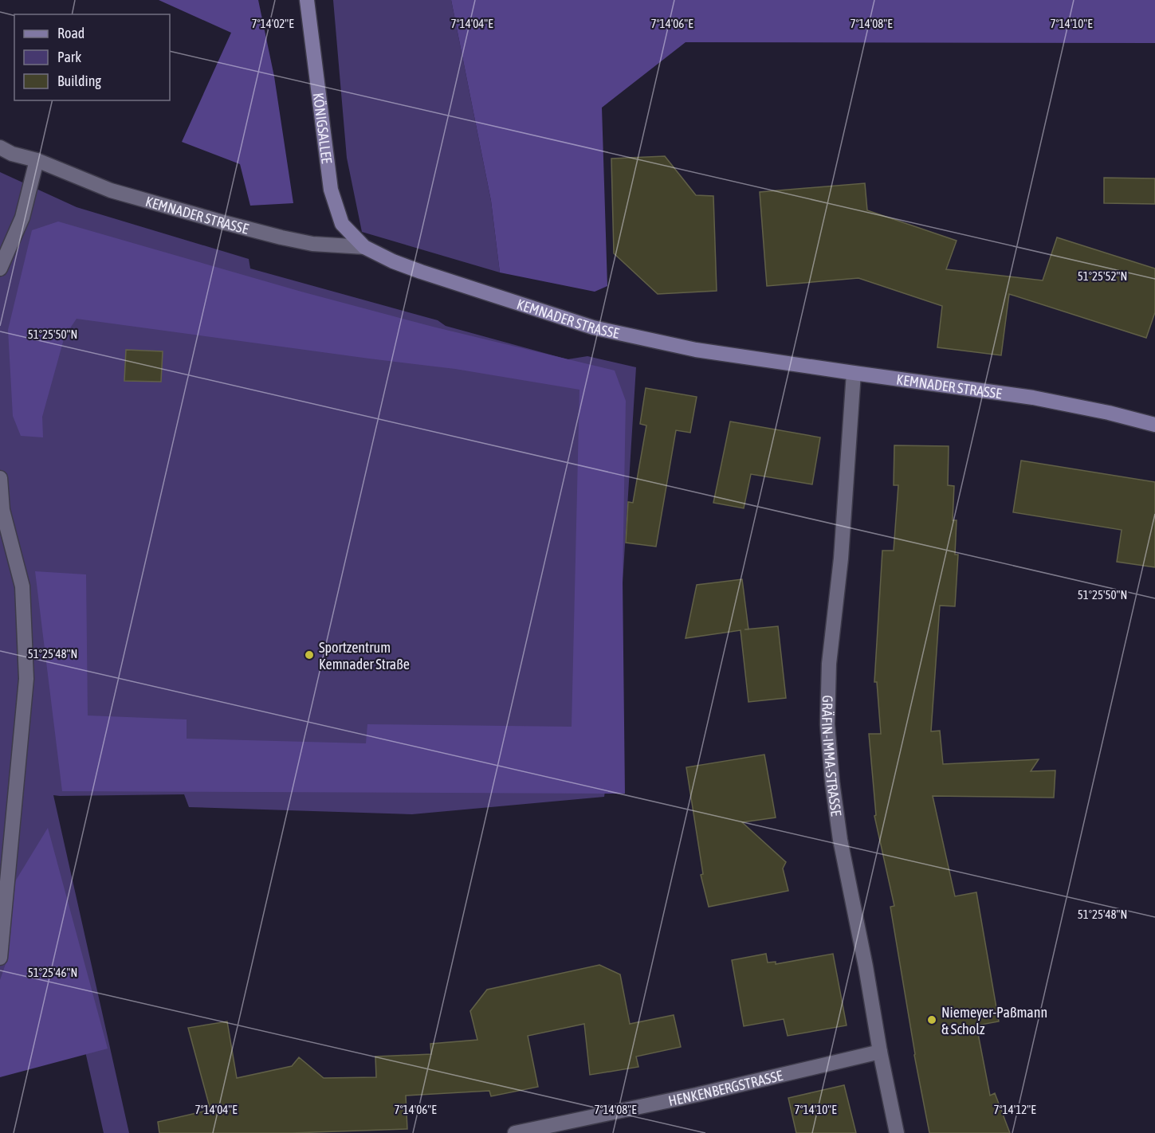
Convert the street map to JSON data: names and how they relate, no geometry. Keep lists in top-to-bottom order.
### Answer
{
  "streets": {
    "main road": ["KÖNIGSALLEE", "KEMNADER STRASSE"],
    "street": ["GRÄFIN-IMMA-STRASSE", "HENKENBERGSTRASSE"]
  },
  "crossings": [
    ["KÖNIGSALLEE", "KEMNADER STRASSE"],
    ["KEMNADER STRASSE", "GRÄFIN-IMMA-STRASSE"],
    ["GRÄFIN-IMMA-STRASSE", "HENKENBERGSTRASSE"]
  ],
  "places": ["Sportzentrum Kemnader Straße", "Niemeyer-Paßmann & Scholz"],
  "legend": ["Road", "Park", "Building"],
  "coordinates": [
    "7°14'02\"E",
    "7°14'04\"E",
    "7°14'06\"E",
    "7°14'08\"E",
    "7°14'10\"E",
    "51°25'52\"N",
    "51°25'50\"N",
    "51°25'48\"N",
    "51°25'46\"N",
    "7°14'12\"E"
  ]
}
